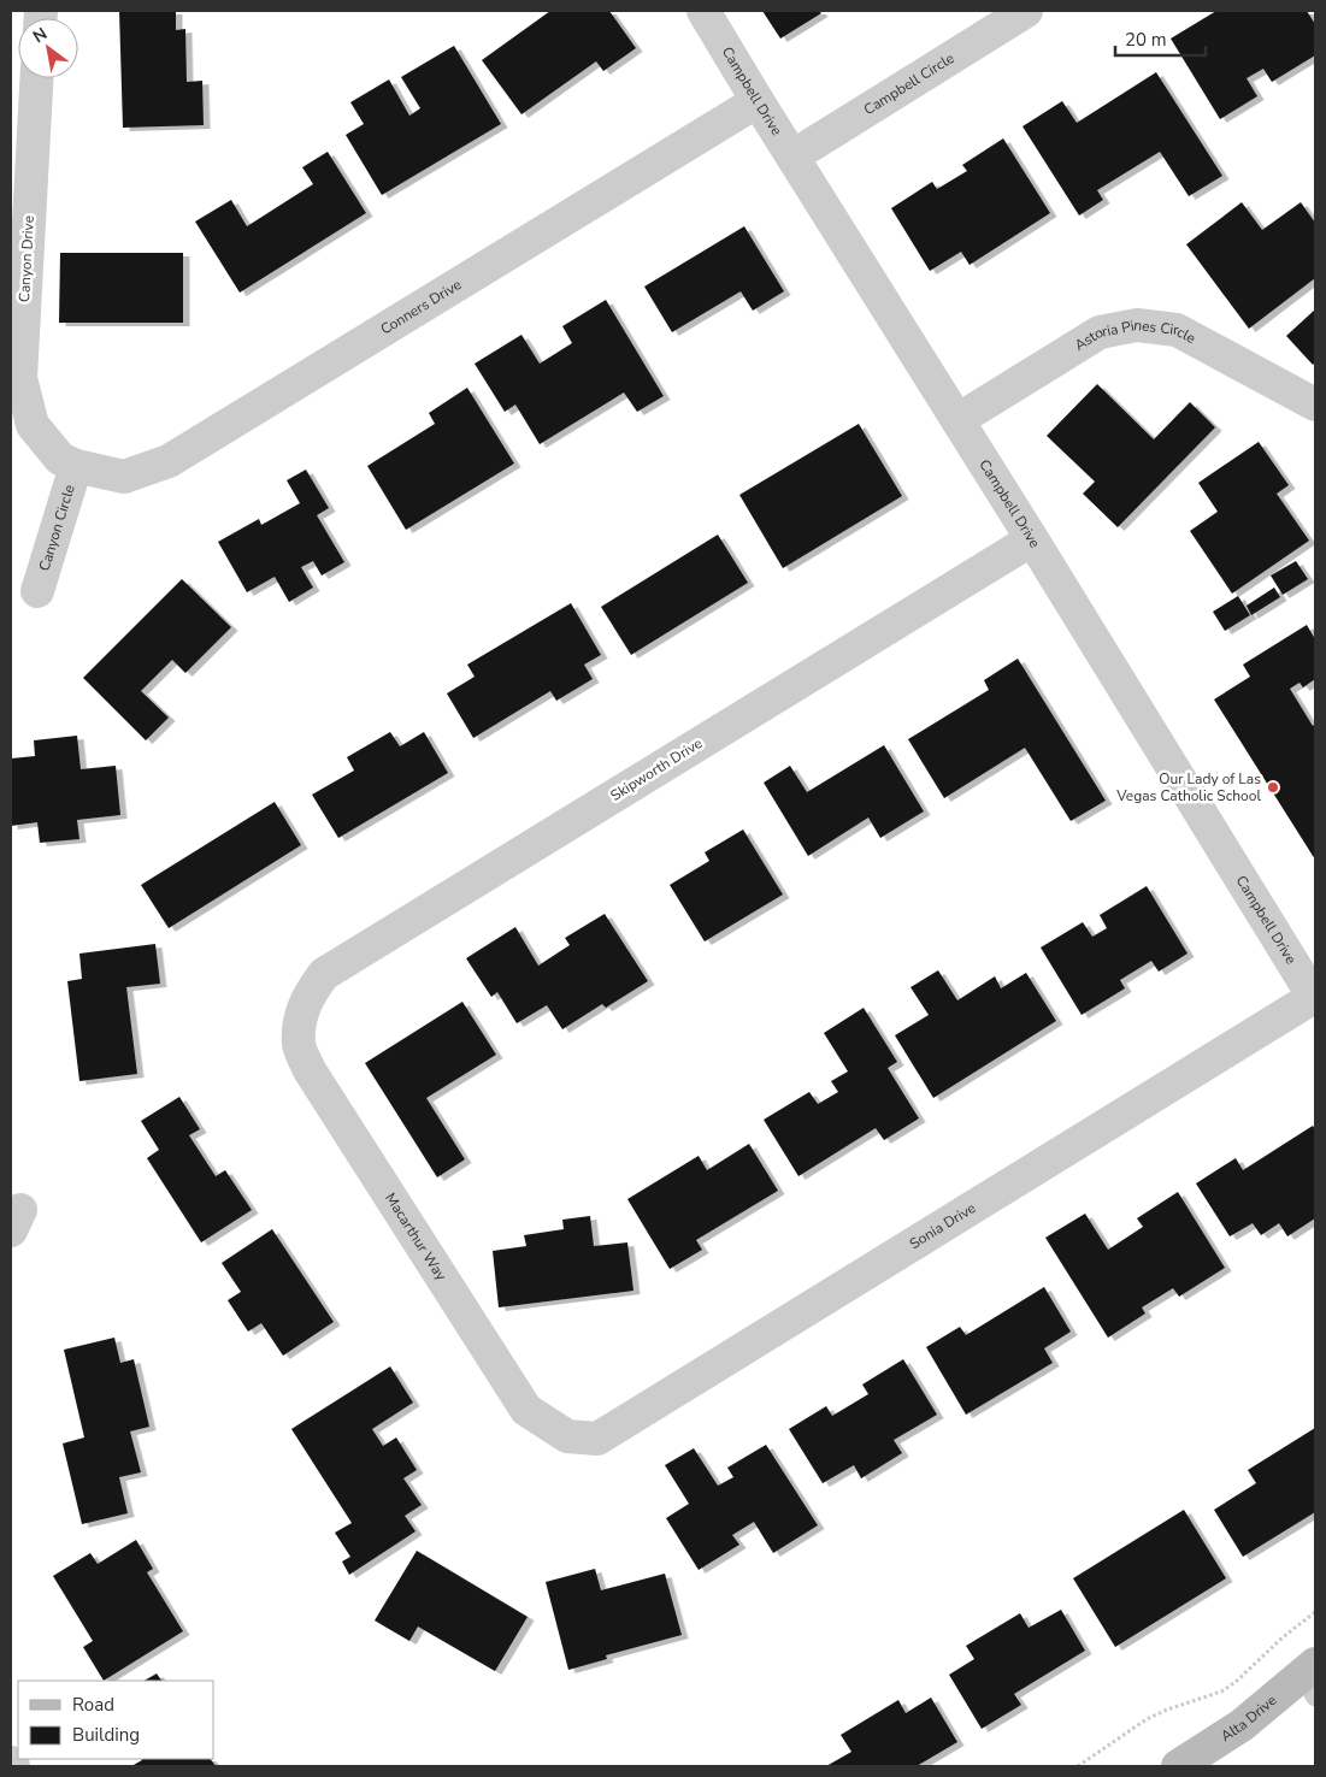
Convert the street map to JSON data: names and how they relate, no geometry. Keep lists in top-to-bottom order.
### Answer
{
  "streets": {
    "main road": ["Alta Drive"],
    "street": [
      "Campbell Circle",
      "Campbell Drive",
      "Canyon Drive",
      "Conners Drive",
      "Astoria Pines Circle",
      "Canyon Circle",
      "Skipworth Drive",
      "Sonia Drive",
      "Macarthur Way"
    ]
  },
  "crossings": [
    ["Campbell Circle", "Campbell Drive"],
    ["Campbell Drive", "Conners Drive"],
    ["Campbell Drive", "Astoria Pines Circle"],
    ["Campbell Drive", "Skipworth Drive"],
    ["Campbell Drive", "Sonia Drive"],
    ["Canyon Drive", "Conners Drive"],
    ["Canyon Drive", "Canyon Circle"],
    ["Conners Drive", "Canyon Circle"],
    ["Skipworth Drive", "Macarthur Way"],
    ["Sonia Drive", "Macarthur Way"]
  ],
  "places": ["Our Lady of Las Vegas Catholic School"],
  "legend": ["Road", "Building"],
  "scale_bar": "20 m",
  "north": "top left"
}
